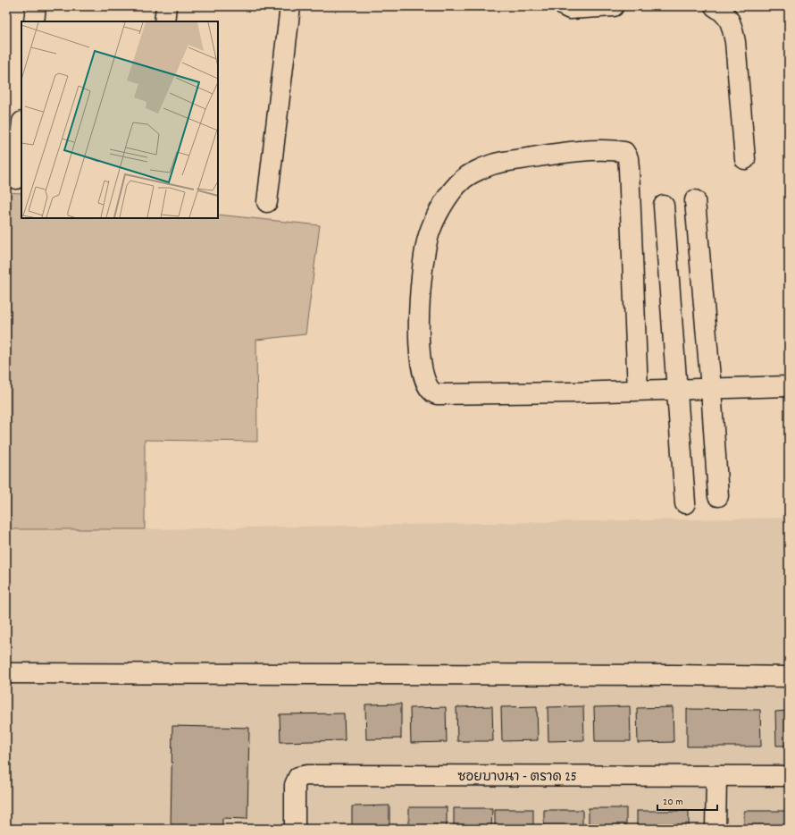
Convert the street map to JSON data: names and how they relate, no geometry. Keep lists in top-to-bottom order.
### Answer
{
  "streets": {
    "street": ["ซอยบางนา - ตราด 25"]
  },
  "scale_bar": "20 m"
}
